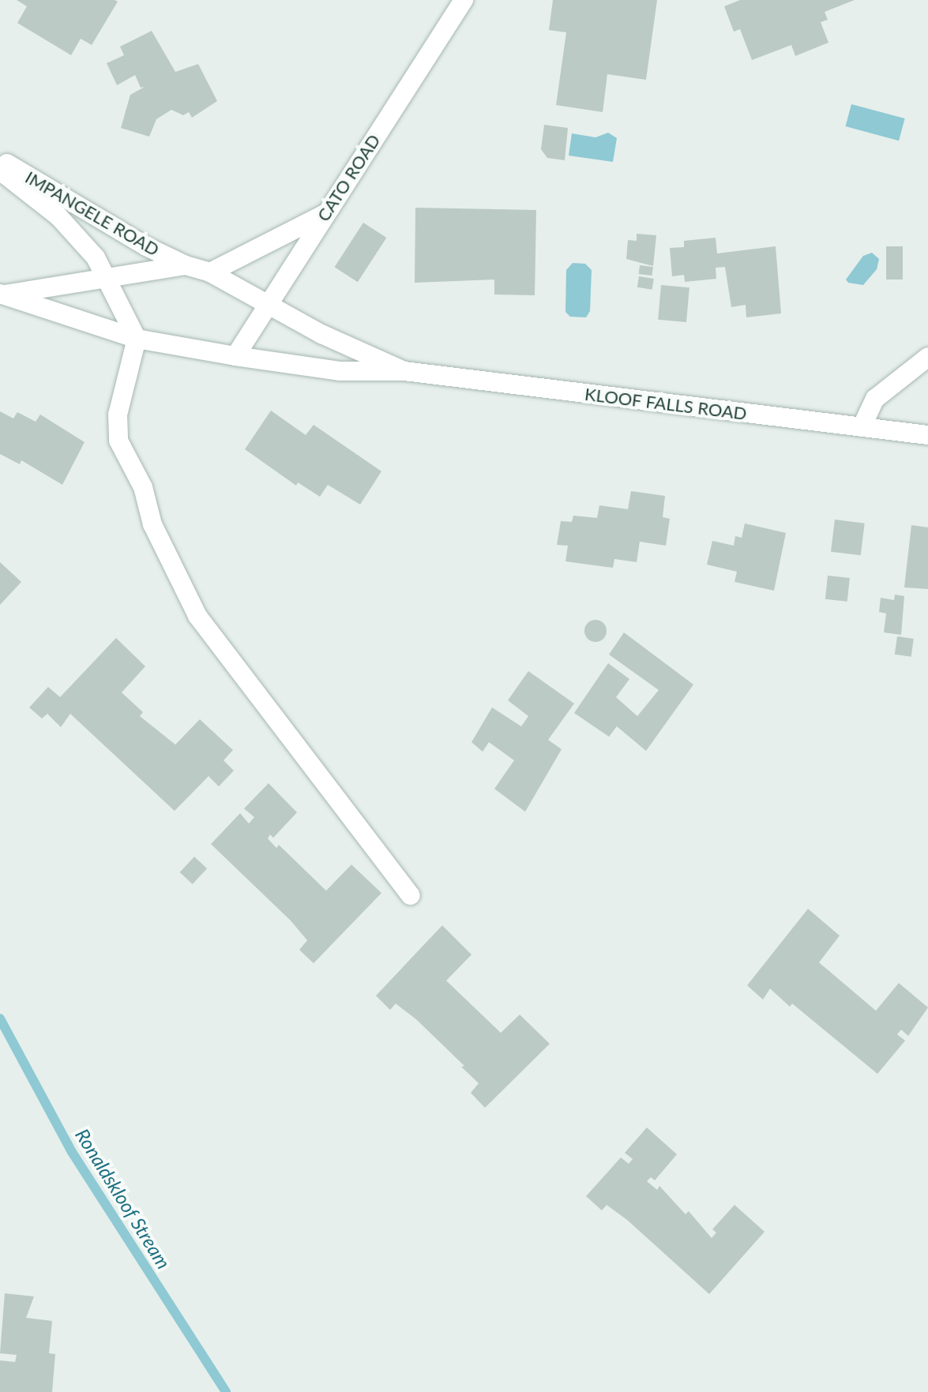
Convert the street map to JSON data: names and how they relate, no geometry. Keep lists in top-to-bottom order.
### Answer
{
  "streets": {
    "street": ["CATO ROAD", "IMPANGELE ROAD", "KLOOF FALLS ROAD"]
  },
  "crossings": [
    ["CATO ROAD", "KLOOF FALLS ROAD"],
    ["IMPANGELE ROAD", "KLOOF FALLS ROAD"]
  ],
  "water": ["Ronaldskloof Stream"]
}
